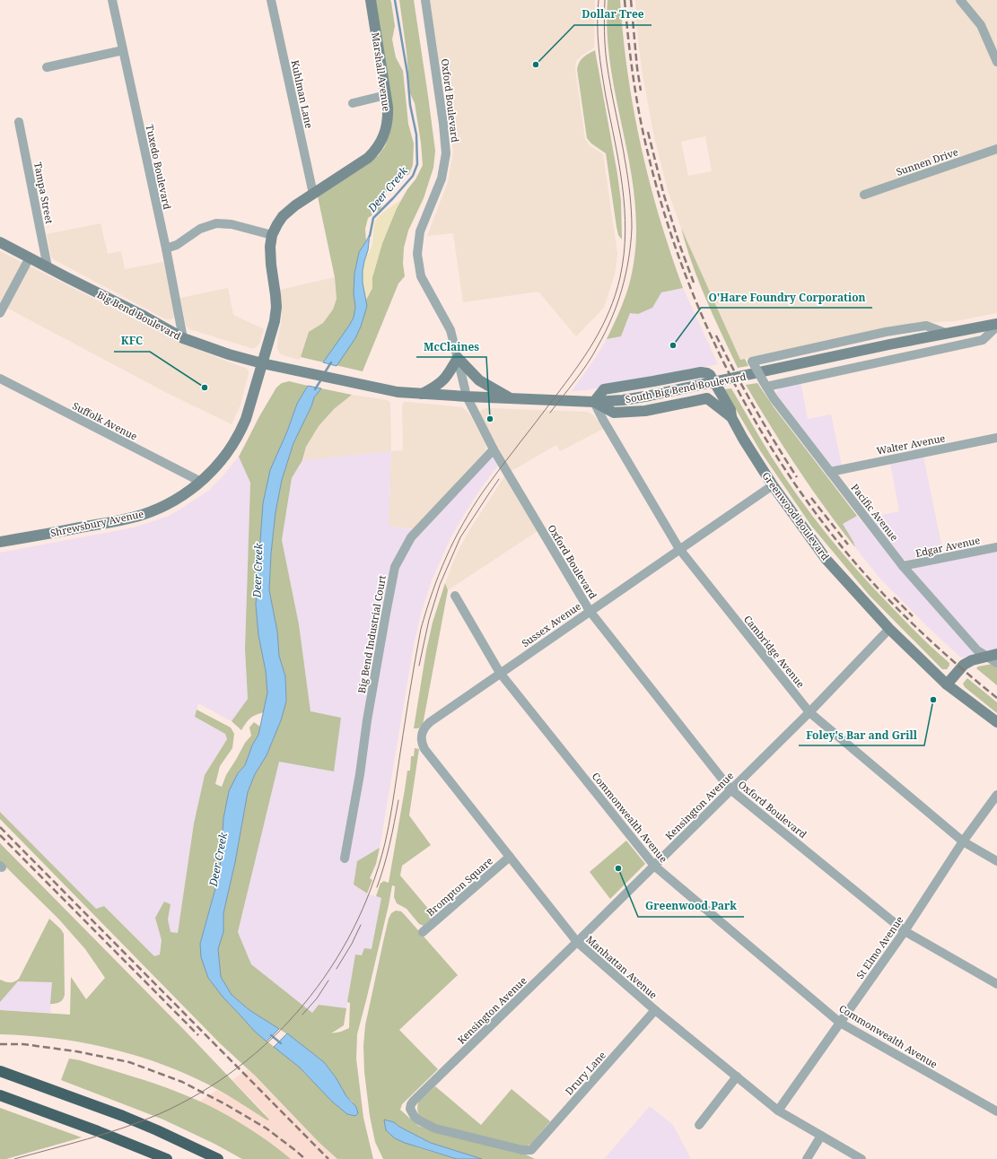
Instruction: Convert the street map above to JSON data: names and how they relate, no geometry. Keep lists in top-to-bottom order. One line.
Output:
{"streets":{"main road":["Marshall Avenue","Big Bend Boulevard","South Big Bend Boulevard","Greenwood Boulevard","Shrewsbury Avenue"],"street":["Kuhlman Lane","Oxford Boulevard","Sunnen Drive","Tuxedo Boulevard","Tampa Street","Suffolk Avenue","Walter Avenue","Pacific Avenue","Edgar Avenue","Sussex Avenue","Big Bend Industrial Court","Cambridge Avenue","Kensington Avenue","Commonwealth Avenue","Brompton Square","St Elmo Avenue","Manhattan Avenue","Drury Lane"]},"crossings":[["Marshall Avenue","Kuhlman Lane"],["Marshall Avenue","Shrewsbury Avenue"],["Oxford Boulevard","South Big Bend Boulevard"],["Oxford Boulevard","Sussex Avenue"],["Oxford Boulevard","Big Bend Industrial Court"],["Oxford Boulevard","Kensington Avenue"],["Oxford Boulevard","St Elmo Avenue"],["Tuxedo Boulevard","Big Bend Boulevard"],["Tampa Street","Big Bend Boulevard"],["Big Bend Boulevard","South Big Bend Boulevard"],["Big Bend Boulevard","Shrewsbury Avenue"],["South Big Bend Boulevard","Pacific Avenue"],["South Big Bend Boulevard","Greenwood Boulevard"],["South Big Bend Boulevard","Cambridge Avenue"],["Suffolk Avenue","Shrewsbury Avenue"],["Walter Avenue","Pacific Avenue"],["Pacific Avenue","Edgar Avenue"],["Greenwood Boulevard","Sussex Avenue"],["Greenwood Boulevard","Cambridge Avenue"],["Greenwood Boulevard","Kensington Avenue"],["Sussex Avenue","Cambridge Avenue"],["Sussex Avenue","Commonwealth Avenue"],["Sussex Avenue","Manhattan Avenue"],["Cambridge Avenue","Kensington Avenue"],["Cambridge Avenue","St Elmo Avenue"],["Kensington Avenue","Commonwealth Avenue"],["Kensington Avenue","Manhattan Avenue"],["Kensington Avenue","Drury Lane"],["Commonwealth Avenue","St Elmo Avenue"],["Brompton Square","Manhattan Avenue"],["St Elmo Avenue","Manhattan Avenue"],["Manhattan Avenue","Drury Lane"]],"water":["Deer Creek"],"places":["Dollar Tree","O'Hare Foundry Corporation","KFC","McClaines","Foley's Bar and Grill","Greenwood Park"]}
